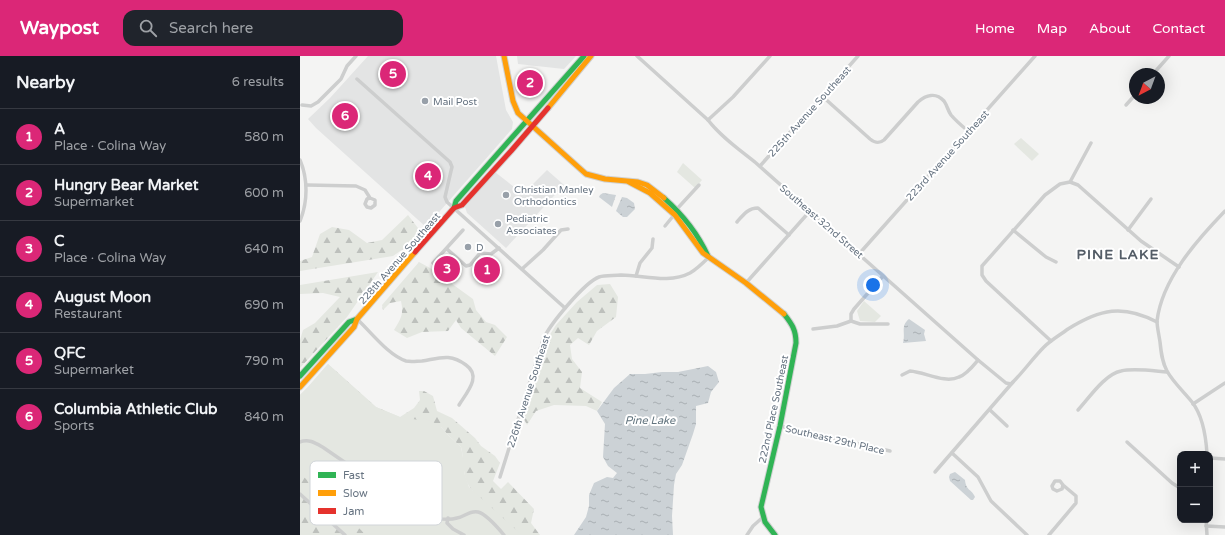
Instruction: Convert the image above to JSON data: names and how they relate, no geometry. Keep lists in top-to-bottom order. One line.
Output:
{"streets":{"main road":["228th Avenue Southeast","222nd Place Southeast"],"street":["225th Avenue Southeast","223rd Avenue Southeast","Southeast 32nd Street","226th Avenue Southeast","Southeast 29th Place"]},"crossings":[["225th Avenue Southeast","Southeast 32nd Street"],["223rd Avenue Southeast","Southeast 32nd Street"],["222nd Place Southeast","Southeast 29th Place"]],"districts":["PINE LAKE"],"water":["Pine Lake"],"places":["Mail Post","Christian Manley Orthodontics","Pediatric Associates","D"],"legend":["Fast","Slow","Jam"],"north":"bottom left","page":{"header":"Waypost","search":"Search here","nav":["Home","Map","About","Contact"],"heading":["Nearby","6 results"],"pins":["5","2","6","4","3","1"],"list":[{"mark":"1","name":"A","note":"Place · Colina Way","value":"580 m"},{"mark":"2","name":"Hungry Bear Market","note":"Supermarket","value":"600 m"},{"mark":"3","name":"C","note":"Place · Colina Way","value":"640 m"},{"mark":"4","name":"August Moon","note":"Restaurant","value":"690 m"},{"mark":"5","name":"QFC","note":"Supermarket","value":"790 m"},{"mark":"6","name":"Columbia Athletic Club","note":"Sports","value":"840 m"}],"map_buttons":["+","−"]}}
